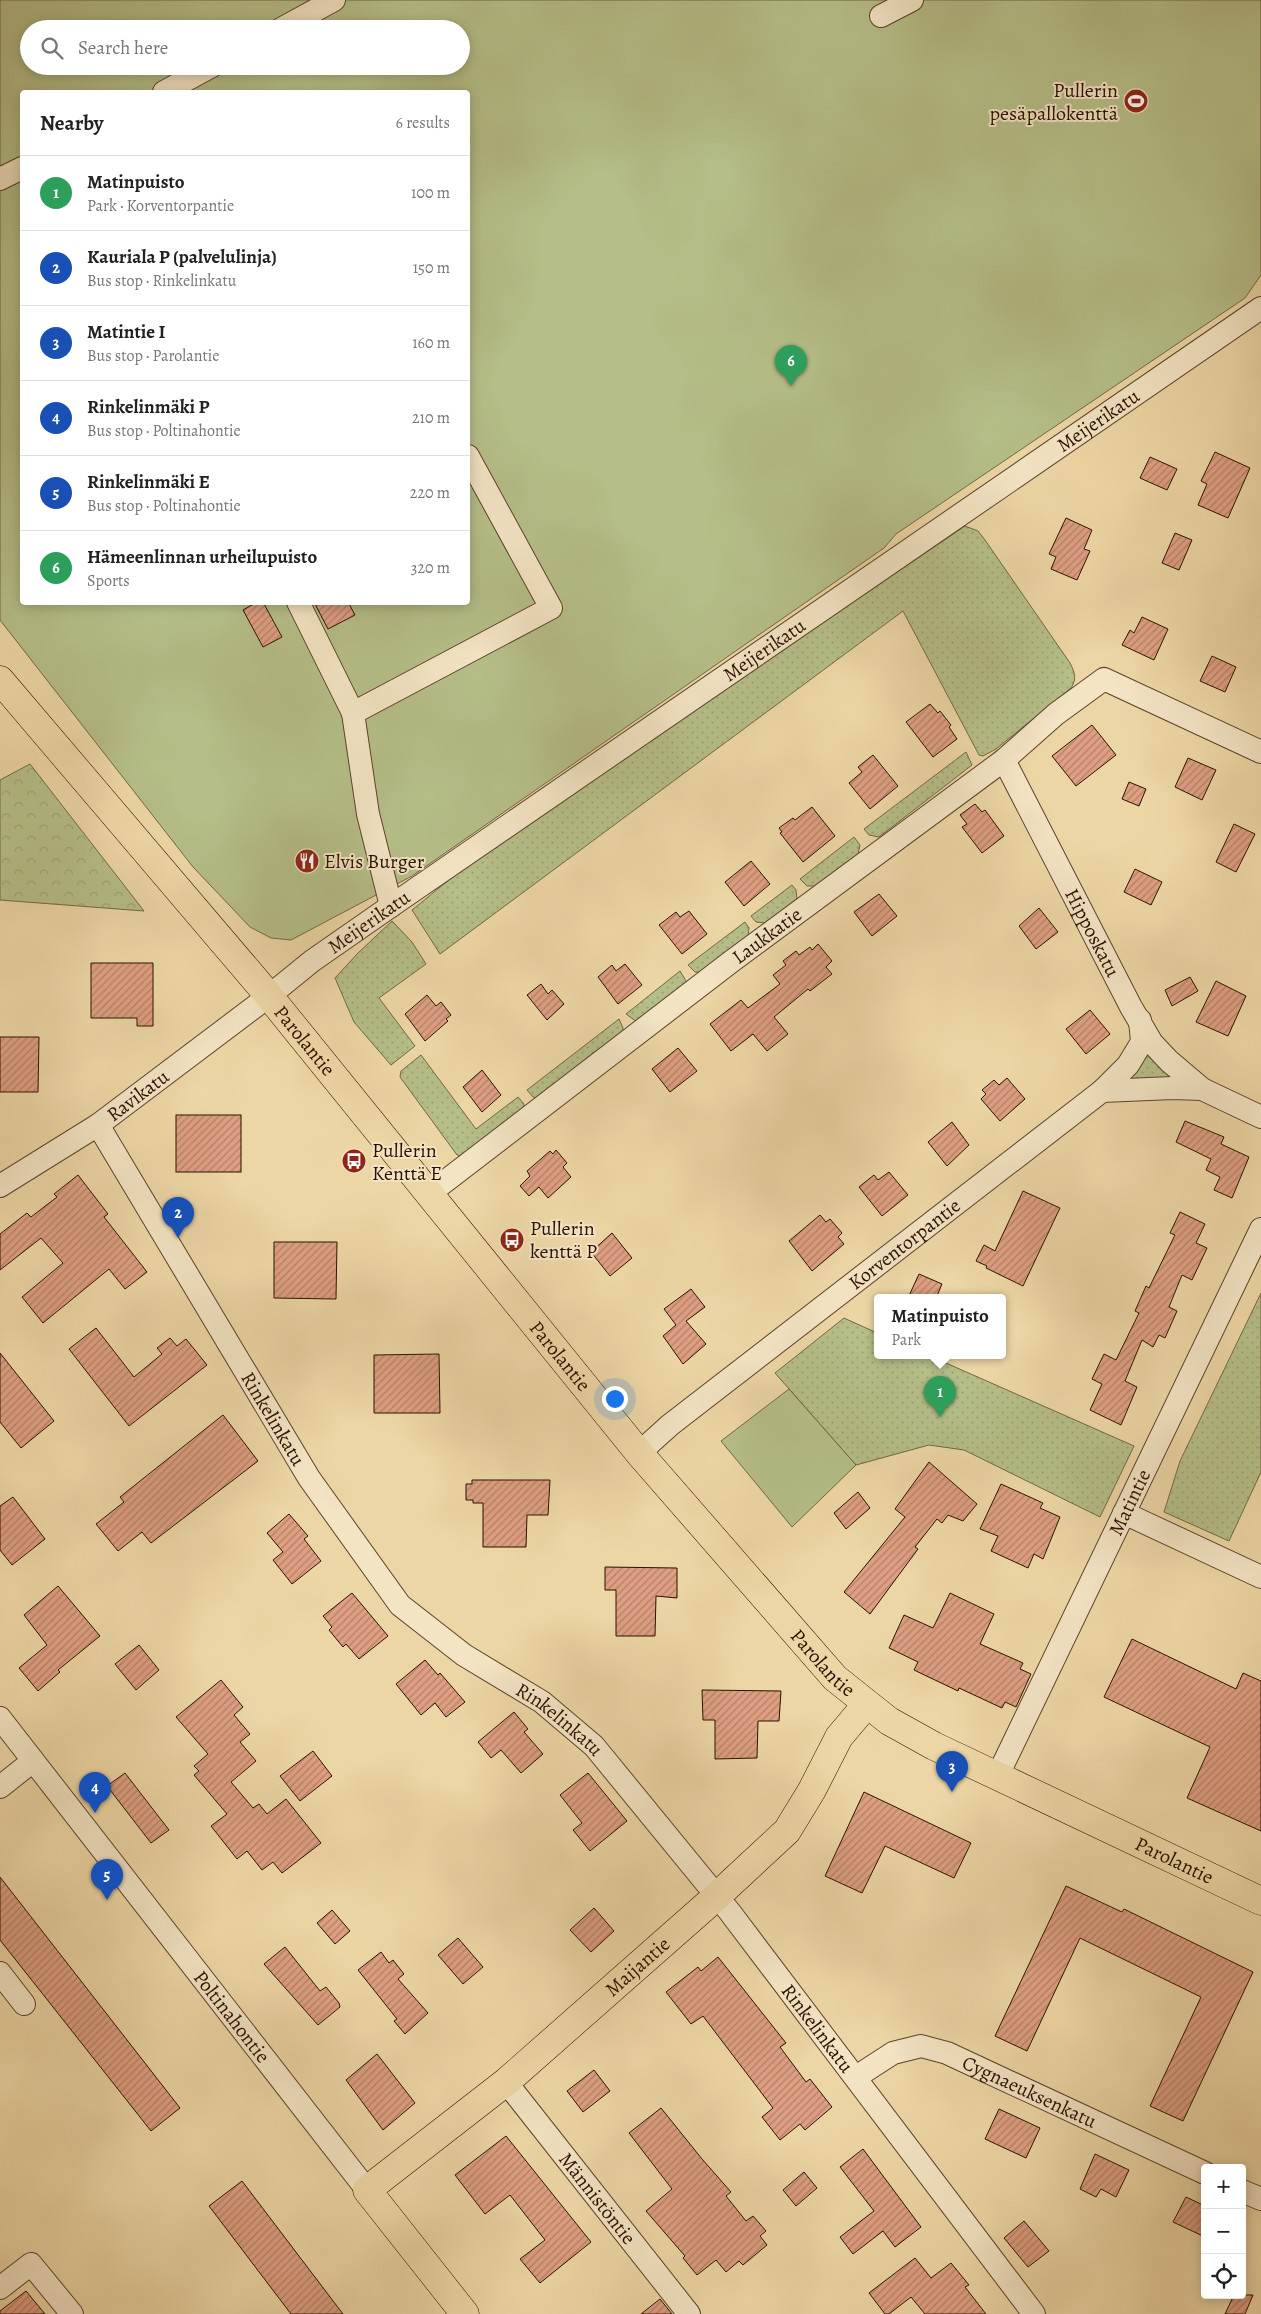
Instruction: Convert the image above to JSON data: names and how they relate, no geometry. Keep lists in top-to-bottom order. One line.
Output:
{"streets":{"main road":["Parolantie","Maijantie","Poltinahontie"],"street":["Meijerikatu","Hipposkatu","Laukkatie","Ravikatu","Korventorpantie","Rinkelinkatu","Matintie","Cygnaeuksenkatu","Männistöntie"]},"crossings":[["Meijerikatu","Parolantie"],["Meijerikatu","Ravikatu"],["Hipposkatu","Laukkatie"],["Hipposkatu","Korventorpantie"],["Laukkatie","Parolantie"],["Parolantie","Ravikatu"],["Parolantie","Korventorpantie"],["Parolantie","Matintie"],["Parolantie","Maijantie"],["Ravikatu","Rinkelinkatu"],["Rinkelinkatu","Maijantie"],["Rinkelinkatu","Cygnaeuksenkatu"],["Maijantie","Poltinahontie"],["Maijantie","Männistöntie"]],"places":{"sports":["Pullerin pesäpallokenttä"],"restaurant":["Elvis Burger"],"bus stop":["Pullerin Kenttä E","Pullerin kenttä P"]},"page":{"search":"Search here","heading":["Nearby","6 results"],"list":[{"mark":"1","name":"Matinpuisto","note":"Park · Korventorpantie","value":"100 m"},{"mark":"2","name":"Kauriala P (palvelulinja)","note":"Bus stop · Rinkelinkatu","value":"150 m"},{"mark":"3","name":"Matintie I","note":"Bus stop · Parolantie","value":"160 m"},{"mark":"4","name":"Rinkelinmäki P","note":"Bus stop · Poltinahontie","value":"210 m"},{"mark":"5","name":"Rinkelinmäki E","note":"Bus stop · Poltinahontie","value":"220 m"},{"mark":"6","name":"Hämeenlinnan urheilupuisto","note":"Sports","value":"320 m"}],"pins":["6","2","1","3","4","5"],"popup":["Matinpuisto","Park"],"map_buttons":["+","−"]}}
